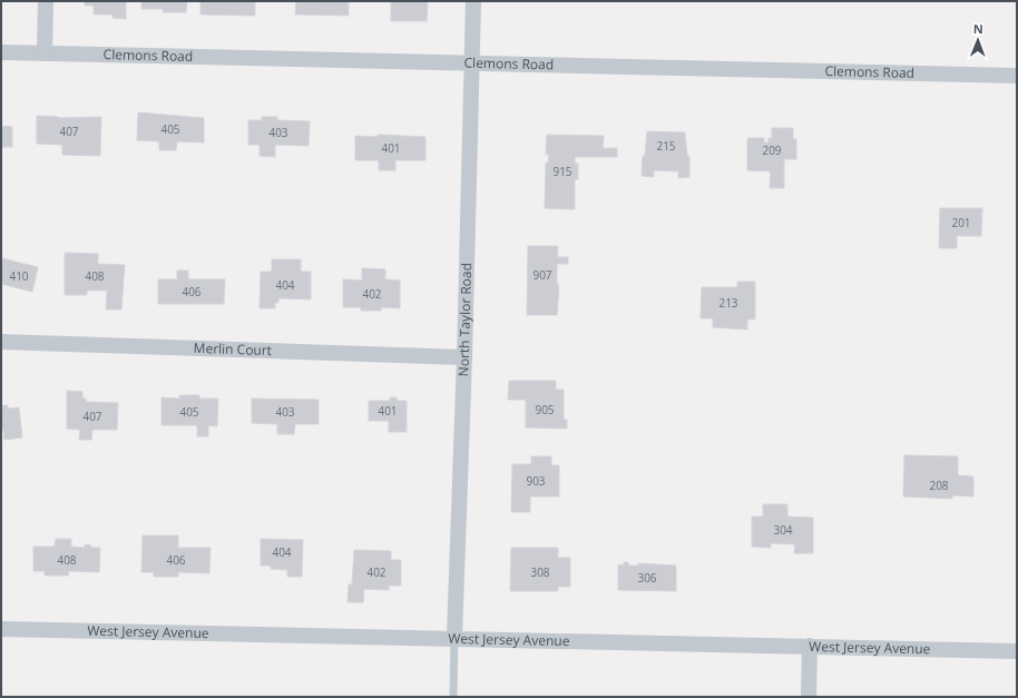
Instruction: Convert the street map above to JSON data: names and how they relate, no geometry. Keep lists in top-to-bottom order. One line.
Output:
{"streets":{"street":["Clemons Road","North Taylor Road","Merlin Court","West Jersey Avenue"]},"crossings":[["Clemons Road","North Taylor Road"],["North Taylor Road","Merlin Court"],["North Taylor Road","West Jersey Avenue"]],"house_numbers":["405","407","403","215","401","209","915","201","907","410","408","404","406","402","213","905","401","405","403","407","903","208","304","404","408","406","402","308","306"],"north":"top"}
